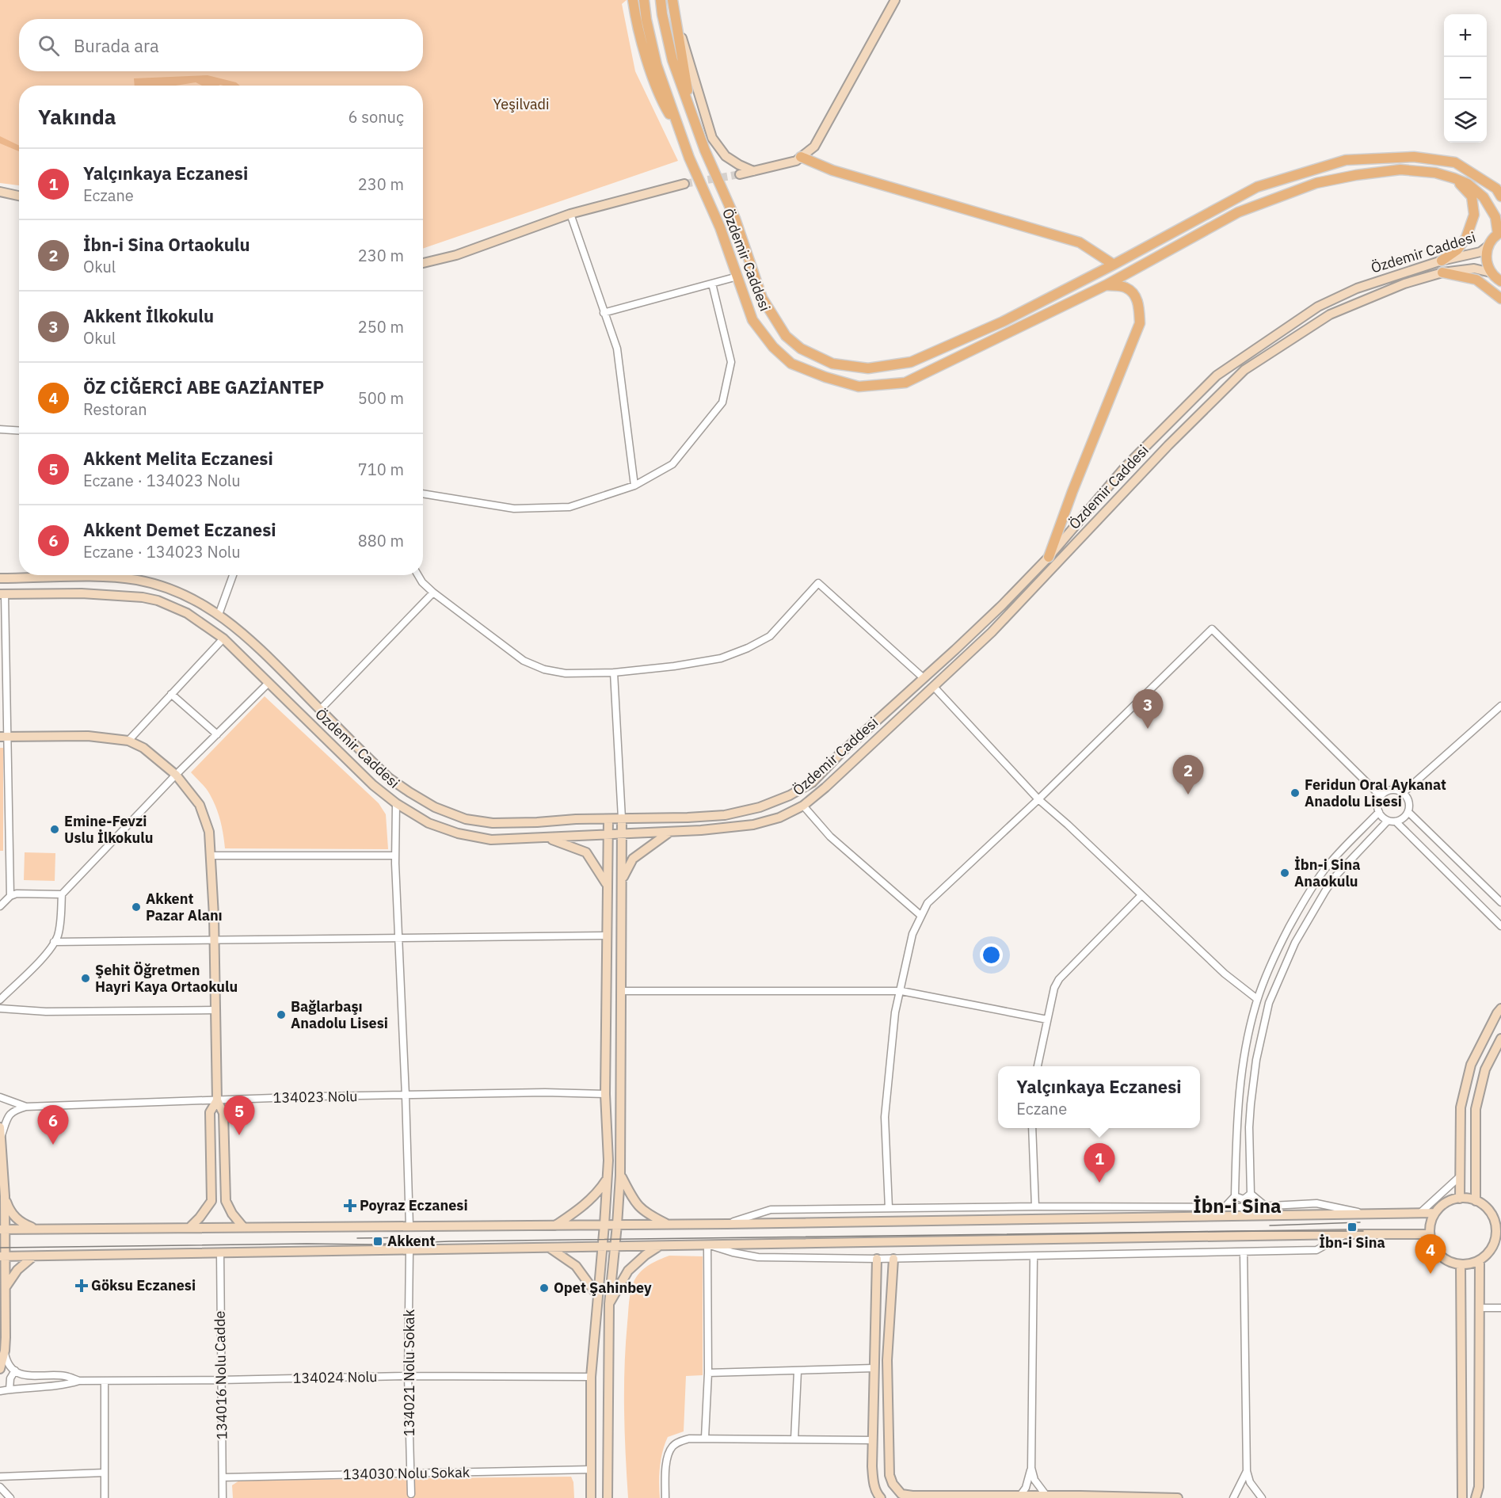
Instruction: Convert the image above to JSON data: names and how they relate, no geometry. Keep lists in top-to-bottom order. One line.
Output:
{"streets":{"main road":["Özdemir Caddesi"],"street":["134023 Nolu","134021 Nolu Sokak","134016 Nolu Cadde","134024 Nolu","134030 Nolu Sokak"]},"crossings":[["134021 Nolu Sokak","134024 Nolu"],["134021 Nolu Sokak","134030 Nolu Sokak"],["134016 Nolu Cadde","134024 Nolu"],["134016 Nolu Cadde","134030 Nolu Sokak"]],"districts":["İbn-i Sina"],"parks":["Yeşilvadi"],"places":{"other":["Feridun Oral Aykanat Anadolu Lisesi","Emine-Fevzi Uslu İlkokulu","İbn-i Sina Anaokulu","Akkent Pazar Alanı","Şehit Öğretmen Hayri Kaya Ortaokulu","Bağlarbaşı Anadolu Lisesi","Opet Şahinbey"],"health":["Poyraz Eczanesi","Göksu Eczanesi"],"transit":["İbn-i Sina","Akkent"]},"page":{"map_buttons":["+","−"],"search":"Burada ara","heading":["Yakında","6 sonuç"],"list":[{"mark":"1","name":"Yalçınkaya Eczanesi","note":"Eczane","value":"230 m"},{"mark":"2","name":"İbn-i Sina Ortaokulu","note":"Okul","value":"230 m"},{"mark":"3","name":"Akkent İlkokulu","note":"Okul","value":"250 m"},{"mark":"4","name":"ÖZ CİĞERCİ ABE GAZİANTEP","note":"Restoran","value":"500 m"},{"mark":"5","name":"Akkent Melita Eczanesi","note":"Eczane · 134023 Nolu","value":"710 m"},{"mark":"6","name":"Akkent Demet Eczanesi","note":"Eczane · 134023 Nolu","value":"880 m"}],"pins":["3","2","5","6","1","4"],"popup":["Yalçınkaya Eczanesi","Eczane"]}}
